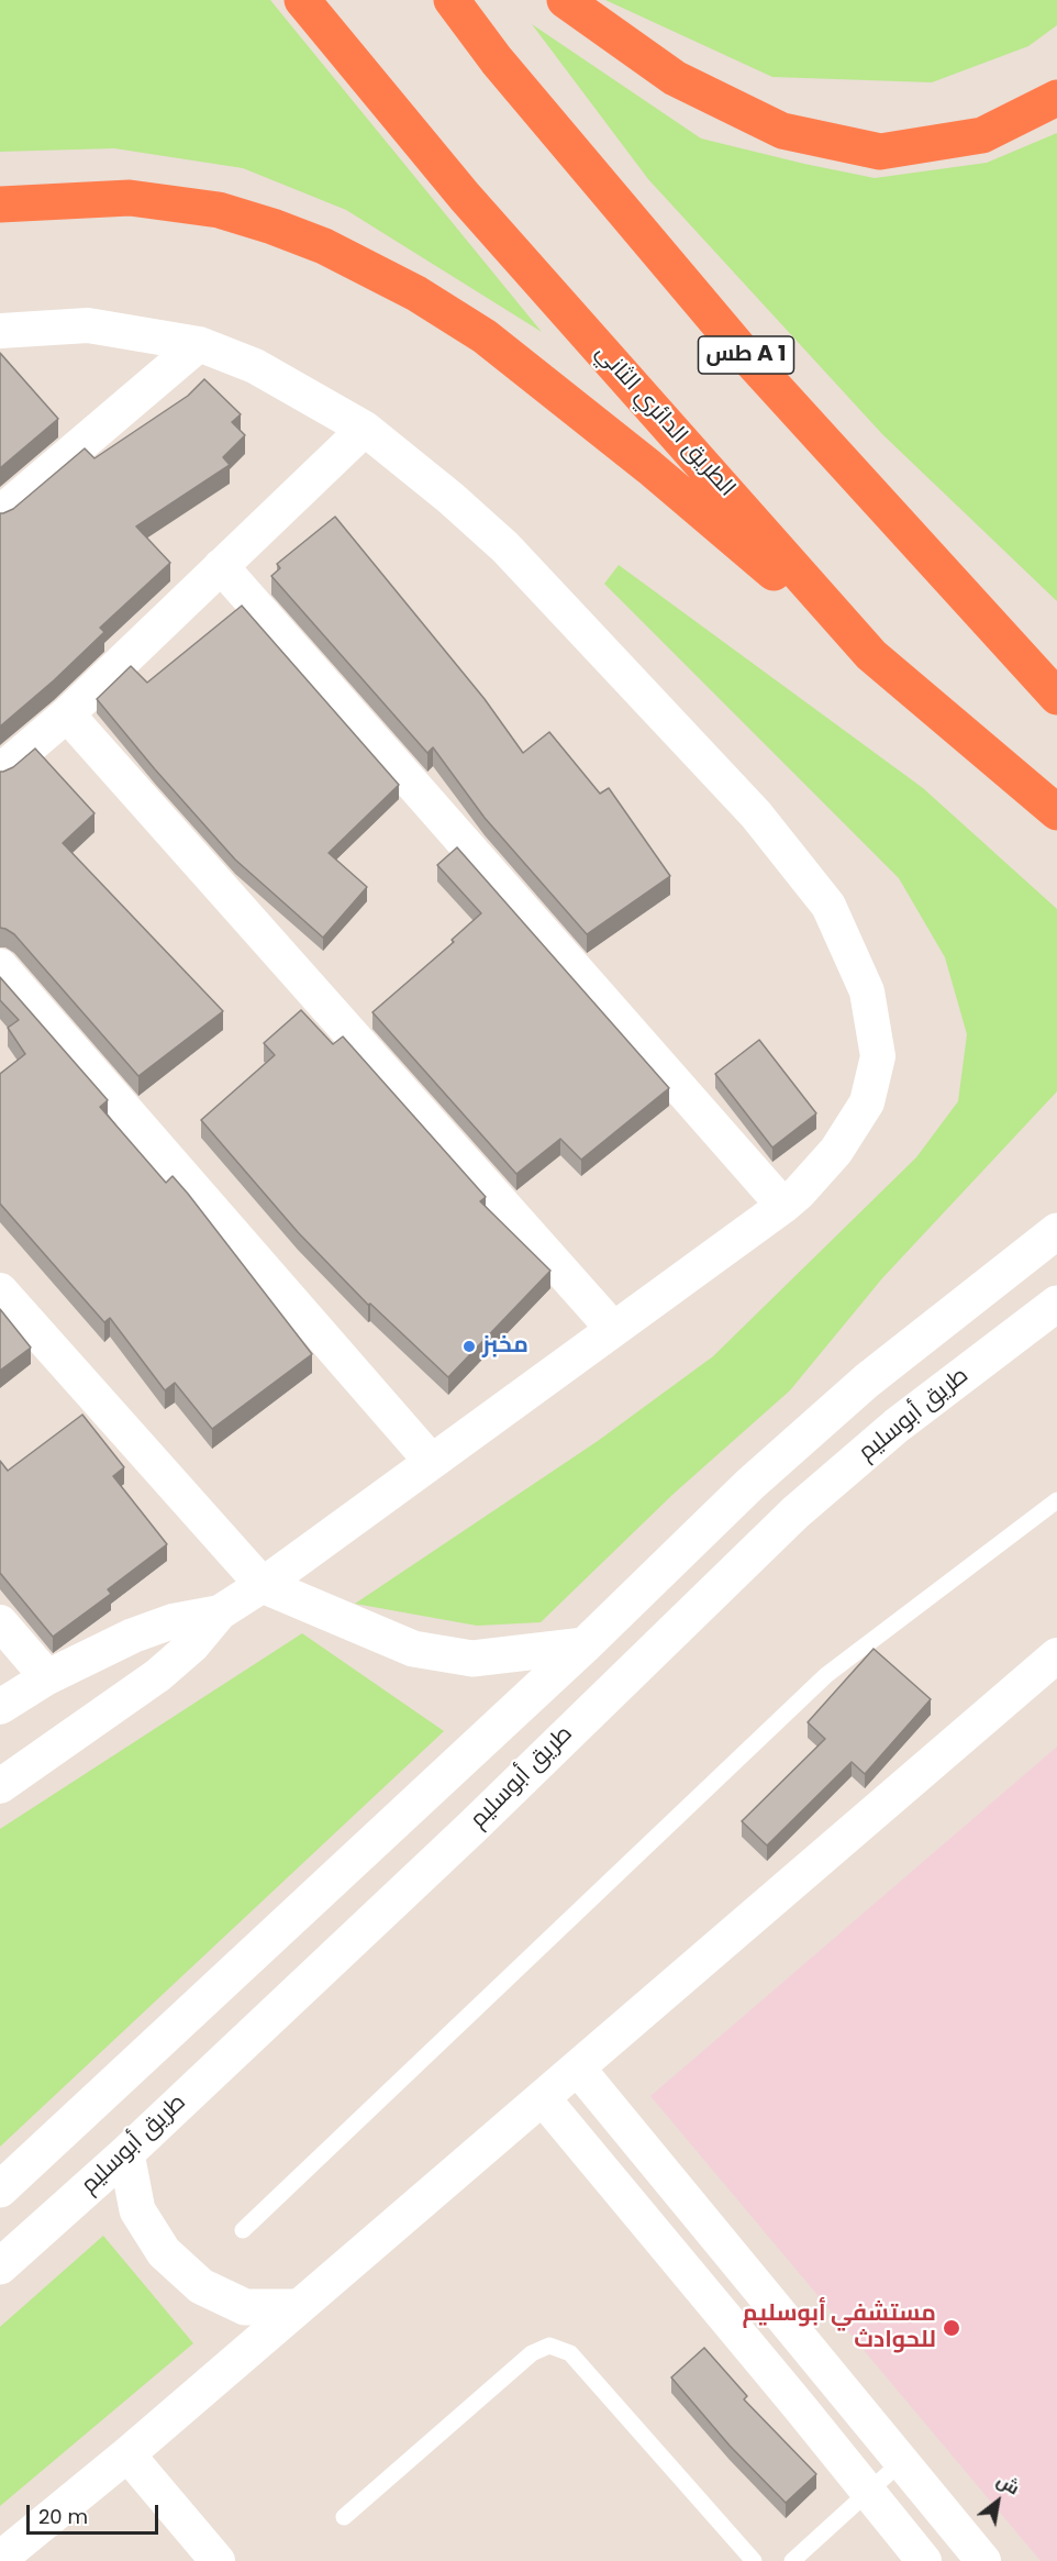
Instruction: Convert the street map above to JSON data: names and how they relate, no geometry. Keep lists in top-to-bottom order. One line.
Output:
{"streets":{"highway":["طس A 1","الطريق الدائري الثاني"],"main road":["طريق أبوسليم"]},"places":["مخبز","مستشفي أبوسليم للحوادث"],"scale_bar":"20 m","north":"top right"}
